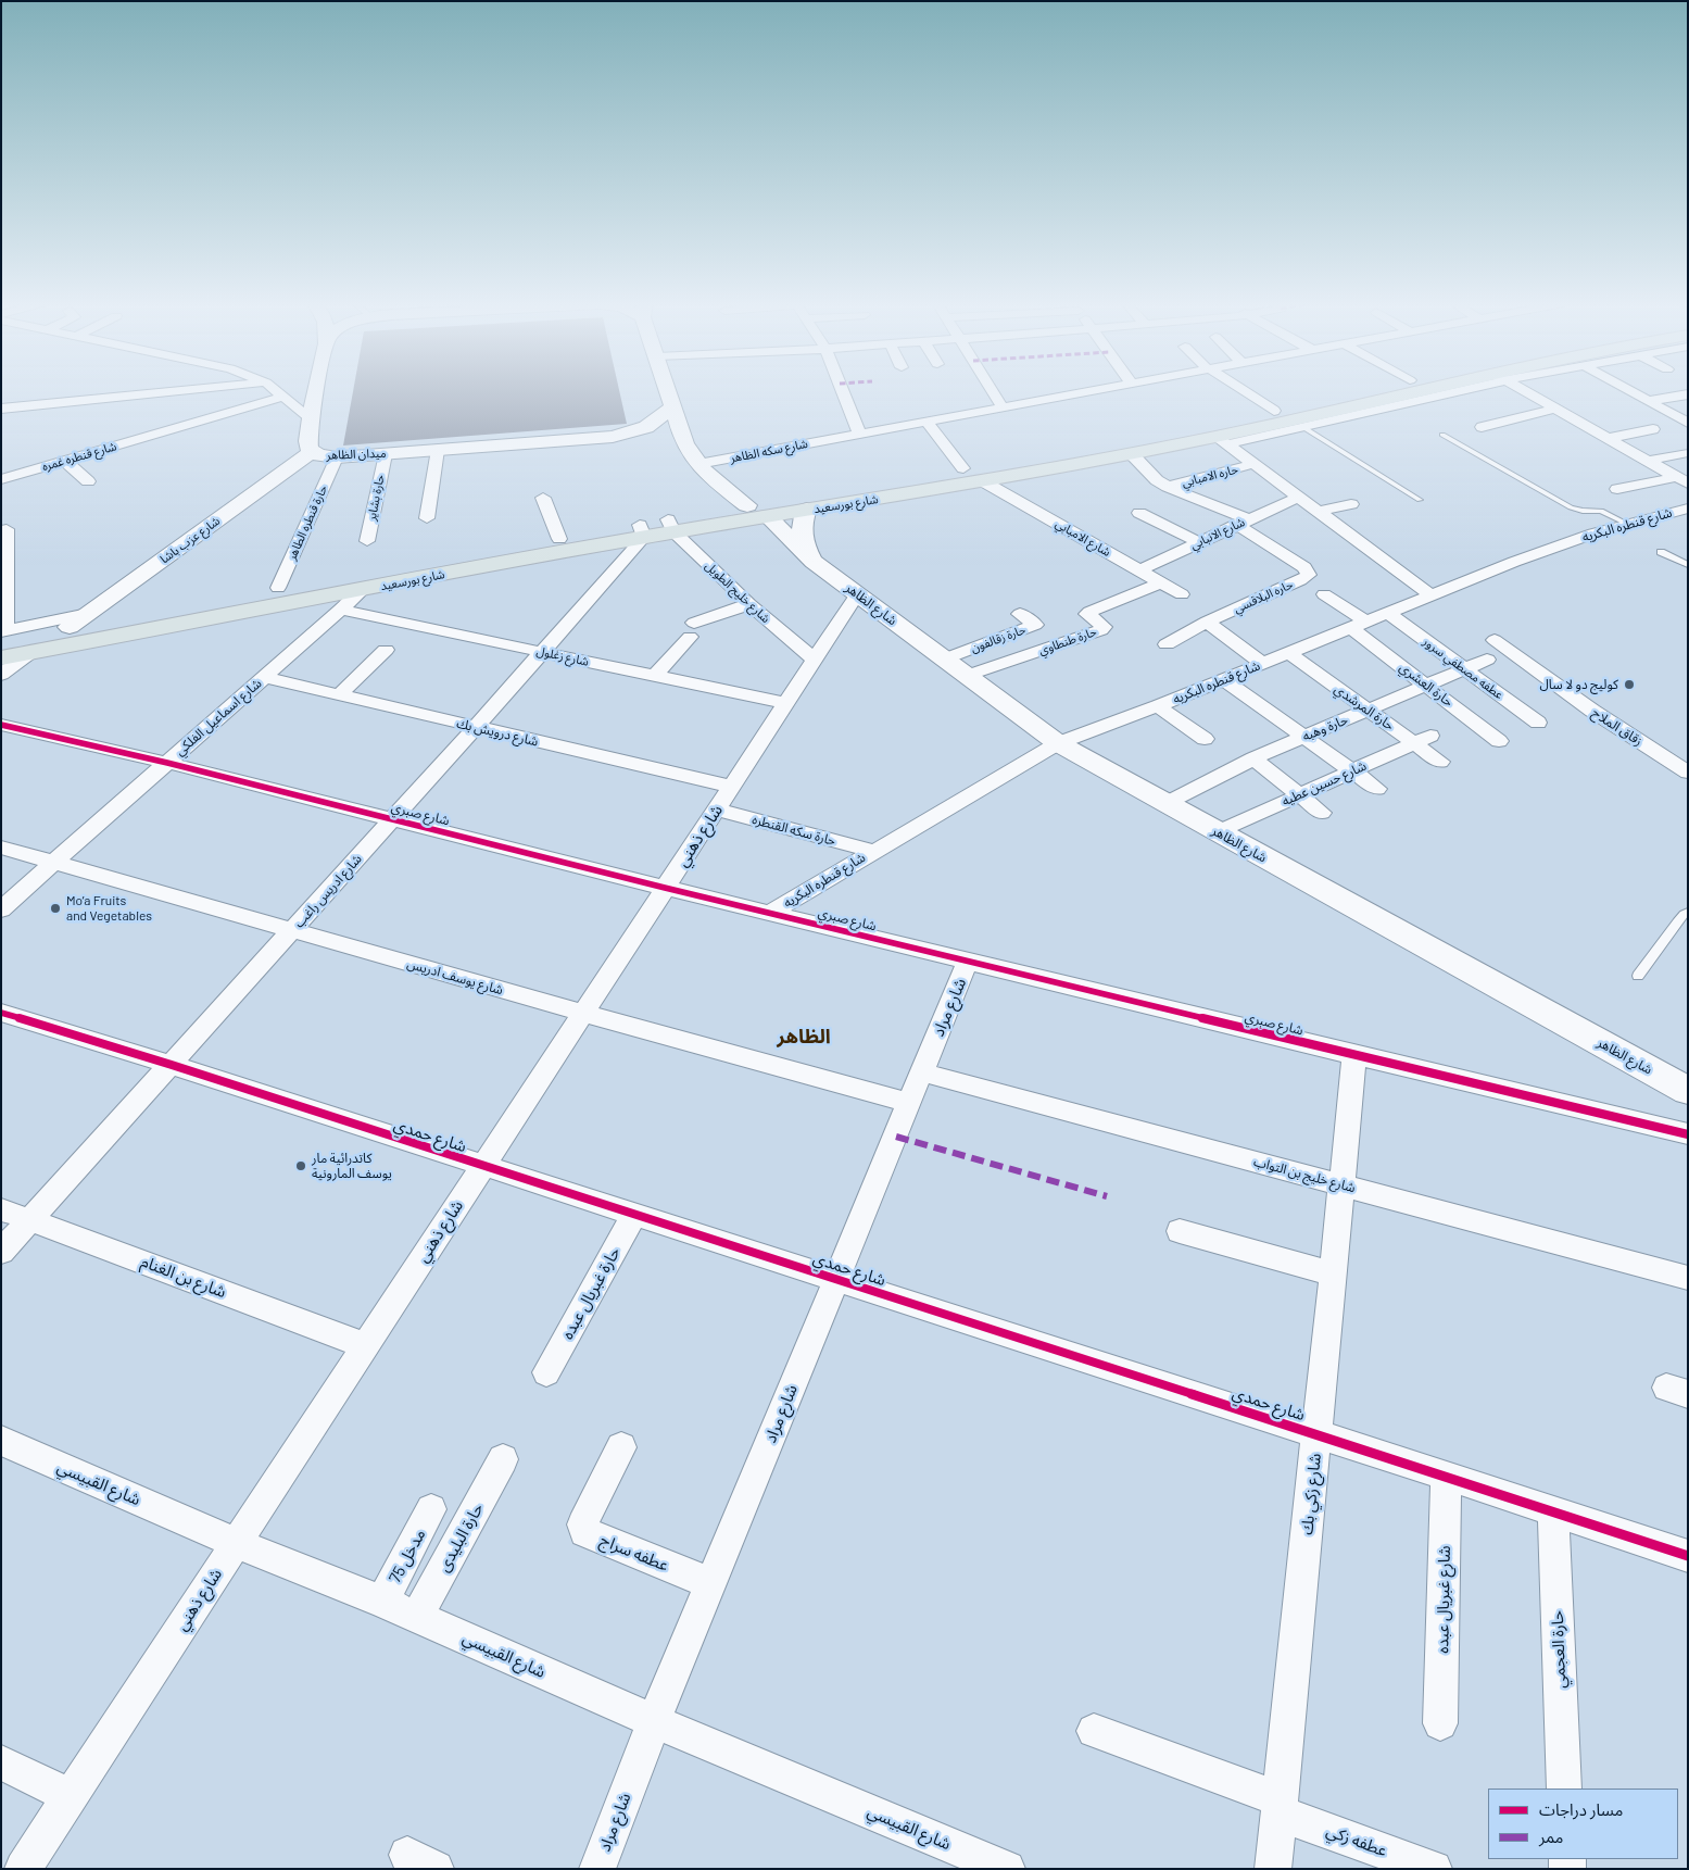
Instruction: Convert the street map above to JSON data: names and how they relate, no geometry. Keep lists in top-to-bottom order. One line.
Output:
{"streets":{"main road":["ميدان الظاهر","شارع بورسعيد","شارع عزب باشا","شارع الظاهر"],"street":["شارع سكه الظاهر","شارع قنطره غمره","حاره الامبابي","حارة بشاير","حارة قنطره الطاهر","شارع قنطره البكريه","شارع الانبابي","شارع الامبابي","شارع خليج الطويل","حاره البلاقسي","حارة زقالفون","حارة طنطاوي","شارع زغلول","عطفه مصطفي سرور","حارة العشري","حارة المرشدي","شارع اسماعيل الفلكي","زقاق الملاح","حارة وهبه","شارع درويش بك","شارع حسين عطيه","شارع صبري","حارة سكه القنطره","شارع ذهني","شارع ادريس راغب","شارع يوسف ادريس","شارع مراد","شارع حمدي","شارع خليج بن التواب","شارع بن الغنام","حارة غبريال عبده","شارع القبيسي","شارع زكي بك","حارة البليدى","عطفه سراج","مدخل 75","شارع غبريال عبده","حارة العجمي","عطفه زكي"]},"crossings":[["ميدان الظاهر","حارة بشاير"],["ميدان الظاهر","حارة قنطره الطاهر"],["ميدان الظاهر","شارع عزب باشا"],["شارع بورسعيد","حارة قنطره الطاهر"],["شارع بورسعيد","شارع الامبابي"],["شارع بورسعيد","شارع عزب باشا"],["شارع بورسعيد","شارع خليج الطويل"],["شارع بورسعيد","شارع الظاهر"],["شارع بورسعيد","شارع اسماعيل الفلكي"],["شارع بورسعيد","شارع ادريس راغب"],["شارع قنطره البكريه","شارع الظاهر"],["شارع قنطره البكريه","عطفه مصطفي سرور"],["شارع قنطره البكريه","حارة العشري"],["شارع قنطره البكريه","حارة المرشدي"],["شارع قنطره البكريه","شارع صبري"],["شارع قنطره البكريه","حارة سكه القنطره"],["شارع الانبابي","شارع الامبابي"],["شارع الانبابي","حاره البلاقسي"],["شارع الامبابي","حارة طنطاوي"],["شارع خليج الطويل","شارع ذهني"],["شارع الظاهر","حارة زقالفون"],["شارع الظاهر","حارة طنطاوي"],["شارع الظاهر","حارة وهبه"],["شارع الظاهر","شارع حسين عطيه"],["شارع الظاهر","شارع ذهني"],["شارع زغلول","شارع اسماعيل الفلكي"],["شارع زغلول","شارع ذهني"],["شارع زغلول","شارع ادريس راغب"],["عطفه مصطفي سرور","حارة وهبه"],["حارة العشري","حارة وهبه"],["حارة المرشدي","حارة وهبه"],["حارة المرشدي","شارع حسين عطيه"],["شارع اسماعيل الفلكي","شارع درويش بك"],["شارع اسماعيل الفلكي","شارع صبري"],["شارع اسماعيل الفلكي","شارع يوسف ادريس"],["شارع درويش بك","شارع ذهني"],["شارع درويش بك","شارع ادريس راغب"],["شارع صبري","شارع ذهني"],["شارع صبري","شارع ادريس راغب"],["شارع صبري","شارع مراد"],["شارع صبري","شارع زكي بك"],["حارة سكه القنطره","شارع ذهني"],["شارع ذهني","شارع يوسف ادريس"],["شارع ذهني","شارع حمدي"],["شارع ذهني","شارع بن الغنام"],["شارع ذهني","شارع القبيسي"],["شارع ادريس راغب","شارع يوسف ادريس"],["شارع ادريس راغب","شارع حمدي"],["شارع ادريس راغب","شارع بن الغنام"],["شارع يوسف ادريس","شارع مراد"],["شارع مراد","شارع حمدي"],["شارع مراد","شارع خليج بن التواب"],["شارع مراد","شارع القبيسي"],["شارع مراد","عطفه سراج"],["شارع حمدي","حارة غبريال عبده"],["شارع حمدي","شارع زكي بك"],["شارع حمدي","شارع غبريال عبده"],["شارع حمدي","حارة العجمي"],["شارع خليج بن التواب","شارع زكي بك"],["شارع القبيسي","حارة البليدى"],["شارع القبيسي","مدخل 75"],["شارع زكي بك","عطفه زكي"]],"districts":["الظاهر"],"places":["كوليج دو لا سال","Mo’a Fruits and Vegetables","كاتدرائية مار يوسف المارونية"],"legend":["مسار دراجات","ممر"]}
